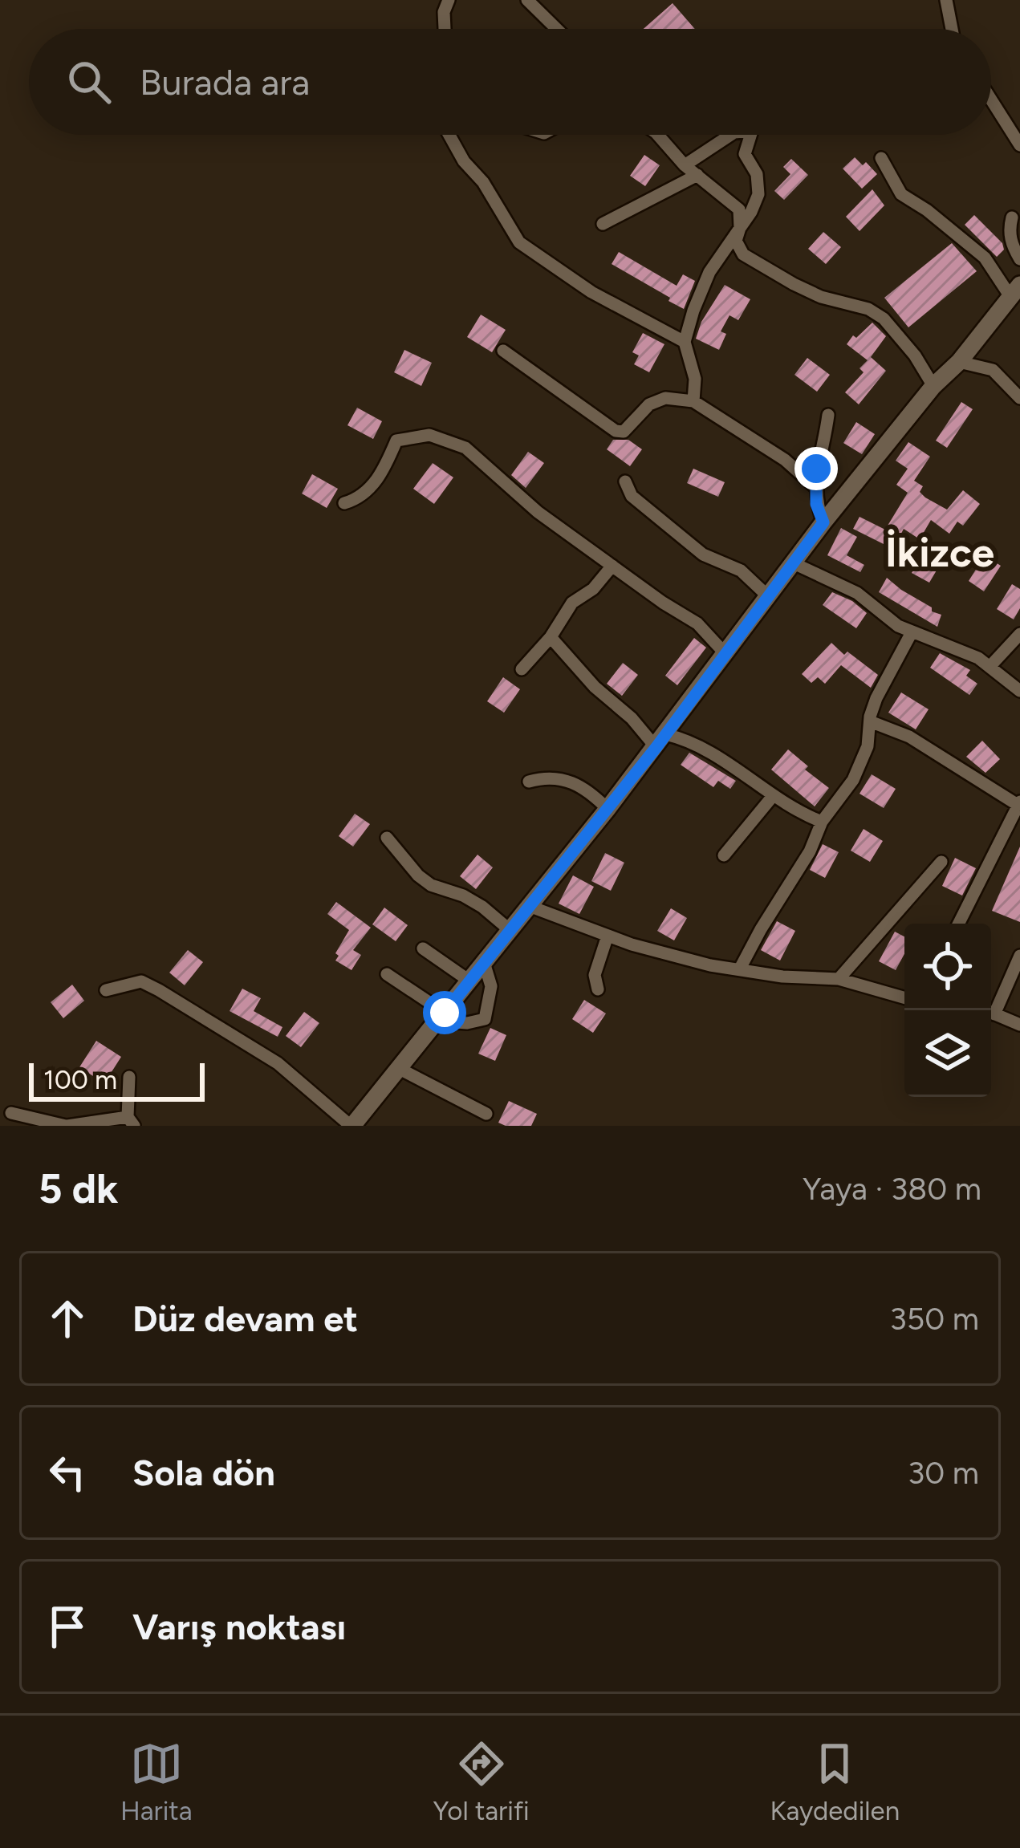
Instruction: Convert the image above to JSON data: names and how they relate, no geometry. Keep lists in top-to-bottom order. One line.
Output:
{"districts":["İkizce"],"scale_bar":"100 m","page":{"search":"Burada ara","scale":"100 m","heading":["5 dk","Yaya · 380 m"],"list":[["Düz devam et","350 m"],["Sola dön","30 m"],"Varış noktası"],"nav":["Harita","Yol tarifi","Kaydedilen"]}}
